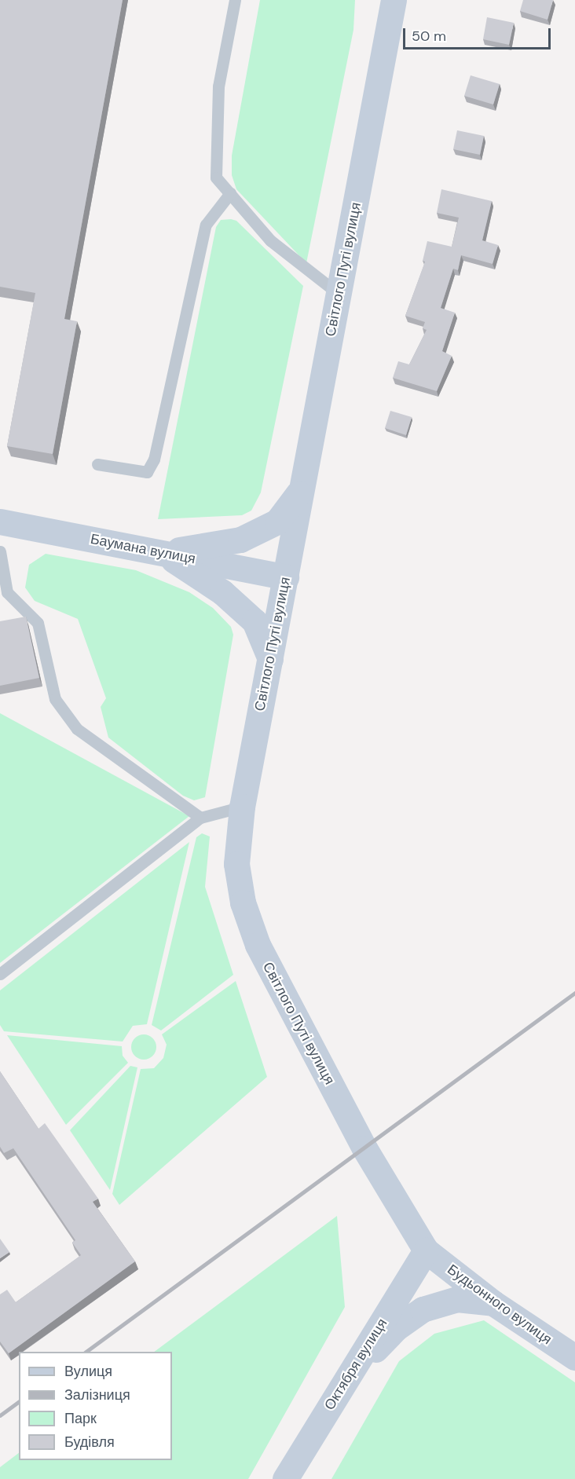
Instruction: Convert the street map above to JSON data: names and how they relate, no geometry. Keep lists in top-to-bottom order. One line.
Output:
{"streets":{"main road":["Світлого Путі вулиця","Баумана вулиця","Будьонного вулиця","Октября вулиця"]},"crossings":[["Світлого Путі вулиця","Баумана вулиця"],["Світлого Путі вулиця","Будьонного вулиця"],["Світлого Путі вулиця","Октября вулиця"],["Будьонного вулиця","Октября вулиця"]],"legend":["Вулиця","Залізниця","Парк","Будівля"],"scale_bar":"50 m"}
